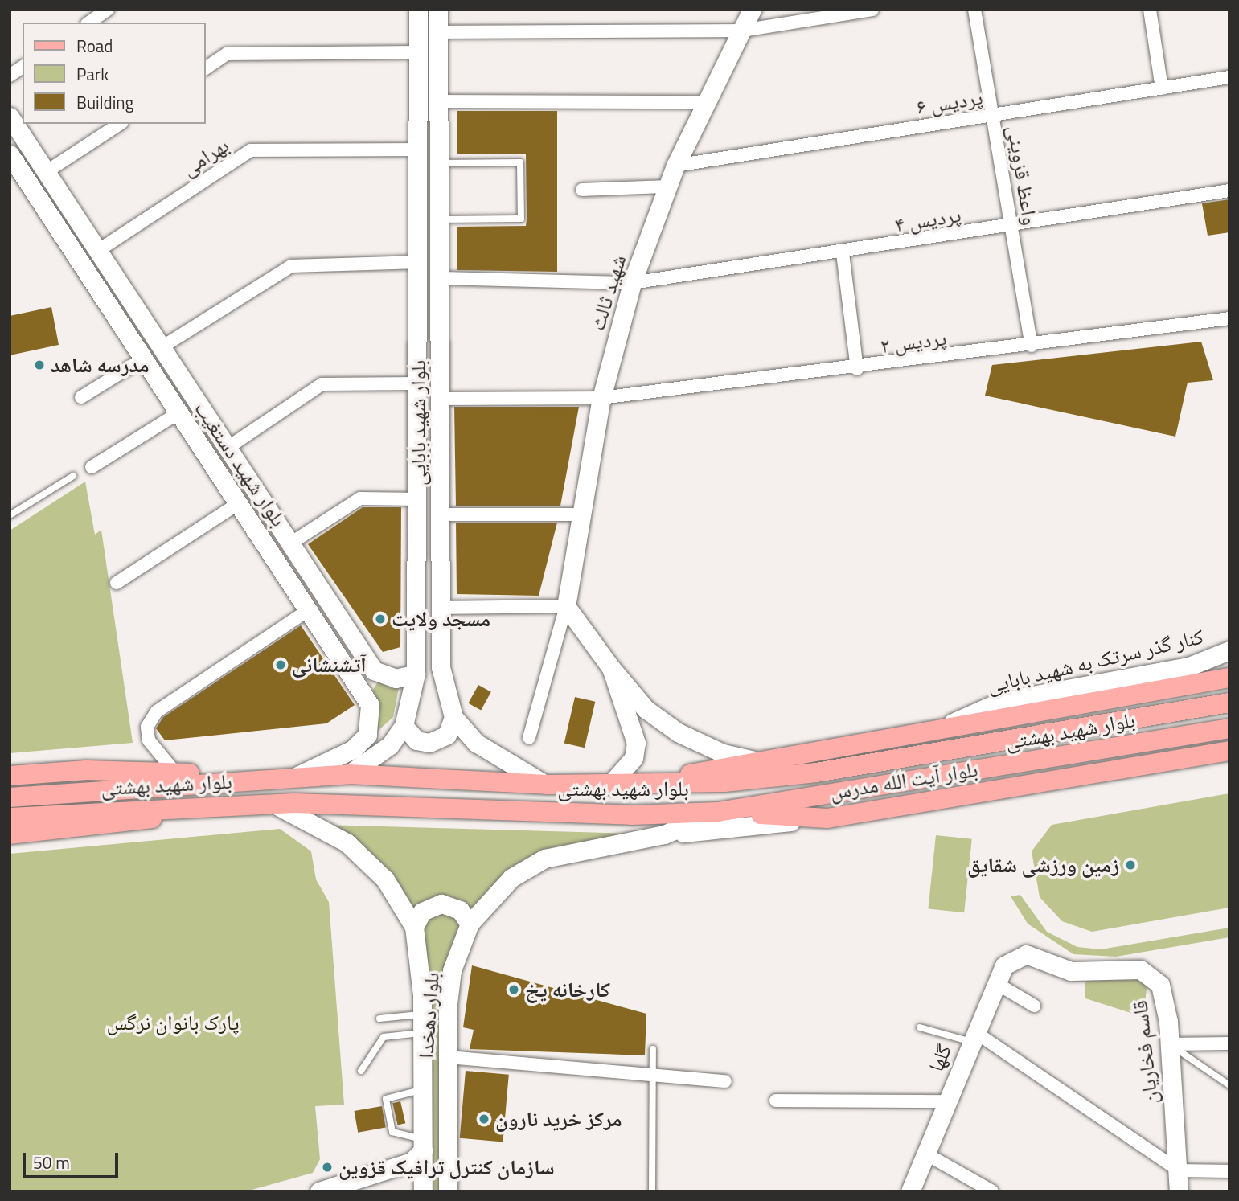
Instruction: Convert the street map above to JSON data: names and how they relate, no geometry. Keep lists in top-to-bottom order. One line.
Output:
{"streets":{"main road":["بلوار شهید بهشتی","بلوار آیت الله مدرس"],"street":["پردیس ۶","بهرامی","واعظ قزوینی","پردیس ۴","شهید ثالث","پردیس ۲","بلوار شهید بابایی","بلوار شهید دستغیب","کنار گذر سرتک به شهید بابایی","بلوار دهخدا","قاسم فخاریان","گلها"]},"crossings":[["پردیس ۶","واعظ قزوینی"],["پردیس ۶","شهید ثالث"],["بهرامی","بلوار شهید بابایی"],["بهرامی","بلوار شهید دستغیب"],["واعظ قزوینی","پردیس ۴"],["واعظ قزوینی","پردیس ۲"],["پردیس ۴","شهید ثالث"],["پردیس ۴","بلوار شهید بابایی"],["شهید ثالث","پردیس ۲"],["شهید ثالث","بلوار شهید بابایی"],["شهید ثالث","بلوار شهید بهشتی"],["پردیس ۲","بلوار شهید بابایی"],["بلوار شهید بابایی","بلوار شهید بهشتی"],["بلوار شهید دستغیب","بلوار شهید بهشتی"],["بلوار شهید بهشتی","بلوار آیت الله مدرس"],["بلوار شهید بهشتی","بلوار دهخدا"],["بلوار آیت الله مدرس","بلوار دهخدا"],["قاسم فخاریان","گلها"]],"parks":["پارک بانوان نرگس"],"places":["مدرسه شاهد","مسجد ولایت","آتشنشانی","زمین ورزشی شقایق","کارخانه یخ","مرکز خرید نارون","سازمان کنترل ترافیک قزوین"],"legend":["Road","Park","Building"],"scale_bar":"50 m"}
